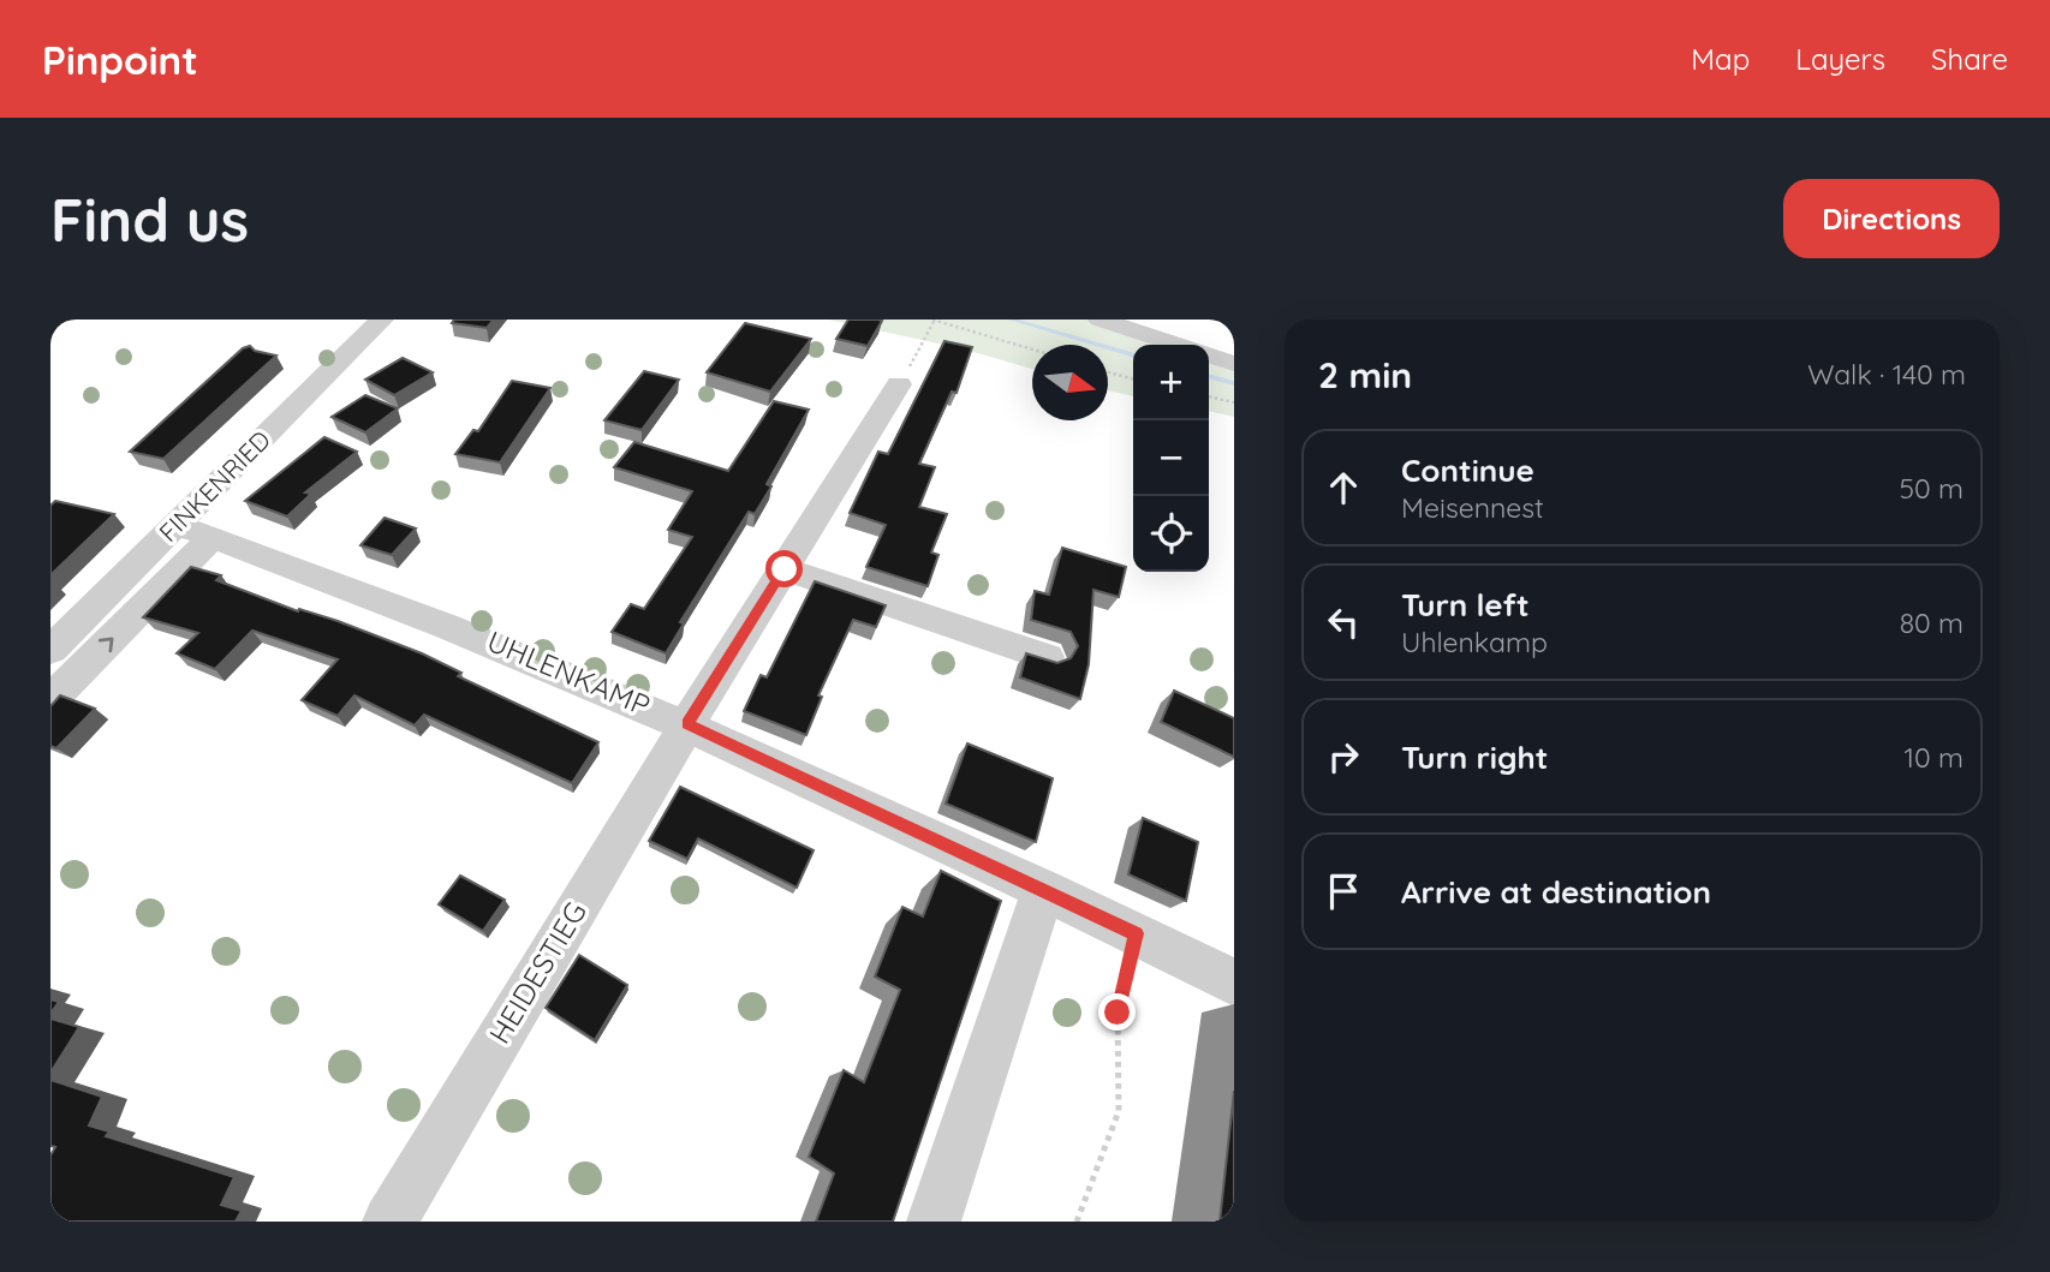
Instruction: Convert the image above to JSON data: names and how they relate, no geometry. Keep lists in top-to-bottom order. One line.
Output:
{"streets":{"street":["FINKENRIED","UHLENKAMP","HEIDESTIEG"]},"crossings":[["FINKENRIED","UHLENKAMP"],["UHLENKAMP","HEIDESTIEG"]],"north":"right","page":{"header":"Pinpoint","nav":["Map","Layers","Share"],"buttons":"Directions","title":"Find us","heading":["2 min","Walk · 140 m"],"map_buttons":["+","−"],"list":[["Continue","Meisennest","50 m"],["Turn left","Uhlenkamp","80 m"],["Turn right","10 m"],"Arrive at destination"]}}
